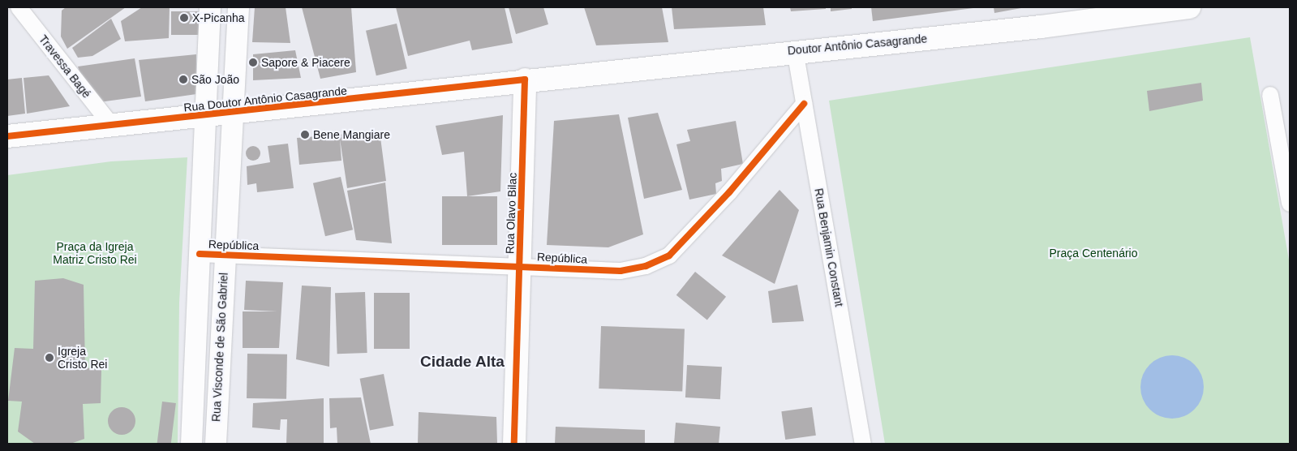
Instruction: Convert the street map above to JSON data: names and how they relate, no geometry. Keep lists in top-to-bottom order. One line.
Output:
{"streets":{"main road":["Doutor Antônio Casagrande","Rua Doutor Antônio Casagrande","Rua Olavo Bilac"],"street":["Travessa Bagé","República","Rua Benjamin Constant","Rua Visconde de São Gabriel"]},"crossings":[["Doutor Antônio Casagrande","Rua Doutor Antônio Casagrande"],["Doutor Antônio Casagrande","Rua Olavo Bilac"],["Doutor Antônio Casagrande","Rua Benjamin Constant"],["Travessa Bagé","Rua Doutor Antônio Casagrande"],["Rua Doutor Antônio Casagrande","Rua Olavo Bilac"],["Rua Doutor Antônio Casagrande","Rua Visconde de São Gabriel"],["Rua Olavo Bilac","República"],["República","Rua Benjamin Constant"],["República","Rua Visconde de São Gabriel"]],"districts":["Cidade Alta"],"parks":["Praça da Igreja Matriz Cristo Rei","Praça Centenário"],"places":["X-Picanha","Sapore & Piacere","São João","Bene Mangiare","Igreja Cristo Rei"]}
